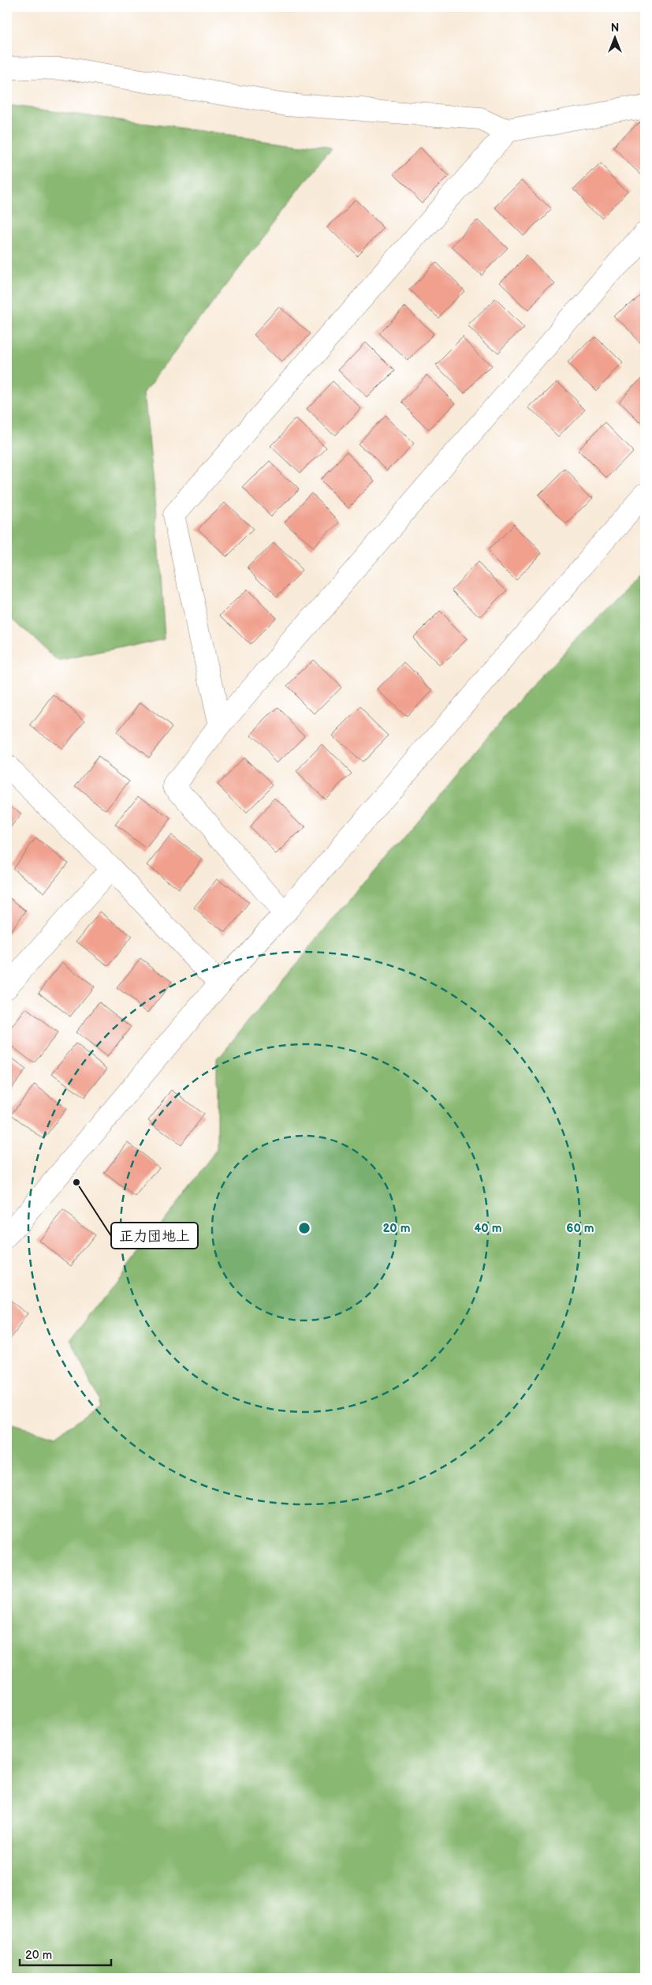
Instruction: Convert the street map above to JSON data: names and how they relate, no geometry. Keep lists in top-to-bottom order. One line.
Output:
{"places":["正力団地上"],"scale_bar":"20 m","north":"top","rings":["20 m","40 m","60 m"]}
